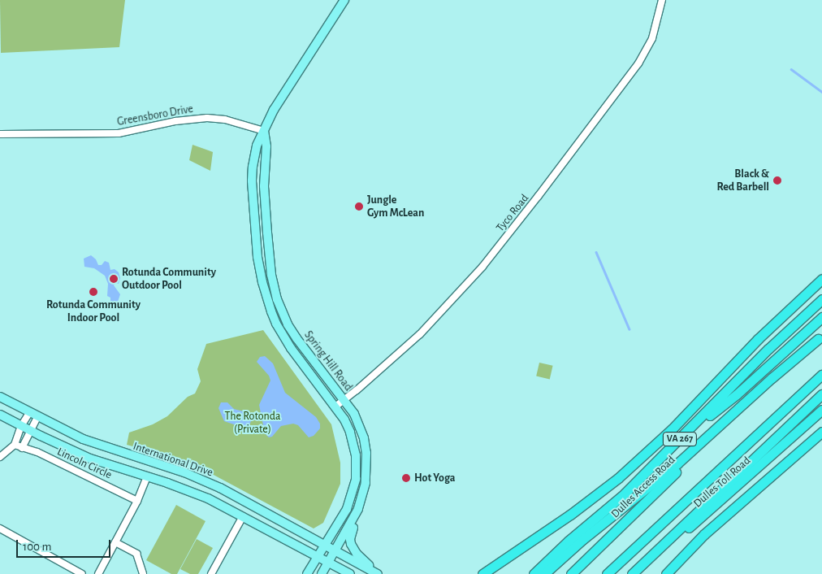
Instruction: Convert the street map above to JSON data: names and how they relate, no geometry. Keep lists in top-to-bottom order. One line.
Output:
{"streets":{"highway":["VA 267","Dulles Toll Road","Dulles Access Road"],"main road":["Spring Hill Road","International Drive"],"street":["Greensboro Drive","Tyco Road","Lincoln Circle"]},"crossings":[["Greensboro Drive","Spring Hill Road"],["Tyco Road","Spring Hill Road"],["Spring Hill Road","International Drive"]],"parks":["The Rotonda (Private)"],"places":["Black & Red Barbell","Jungle Gym McLean","Rotunda Community Outdoor Pool","Rotunda Community Indoor Pool","Hot Yoga"],"scale_bar":"100 m"}
